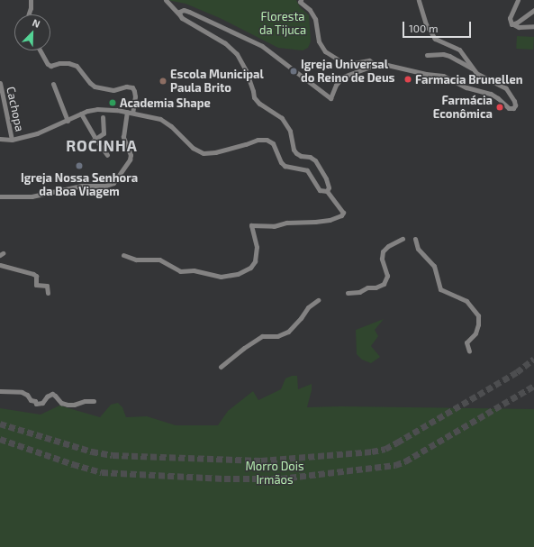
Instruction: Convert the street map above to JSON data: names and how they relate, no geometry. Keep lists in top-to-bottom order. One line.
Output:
{"streets":{"street":["Cachopa"]},"districts":["ROCINHA"],"parks":["Floresta da Tijuca","Morro Dois Irmãos"],"places":["Igreja Universal do Reino de Deus","Farmacia Brunellen","Escola Municipal Paula Brito","Academia Shape","Farmácia Econômica","Igreja Nossa Senhora da Boa Viagem"],"scale_bar":"100 m","north":"top right"}
